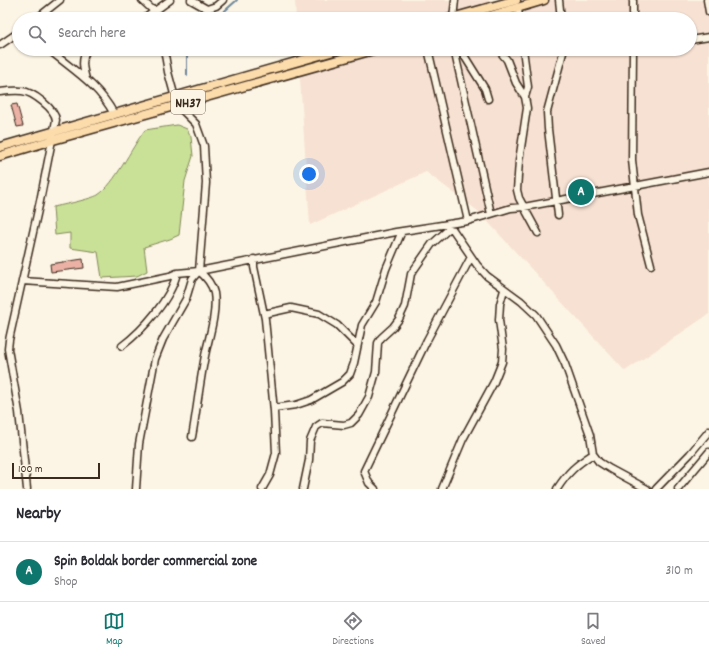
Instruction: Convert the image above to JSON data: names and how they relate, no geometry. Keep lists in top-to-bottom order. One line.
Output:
{"streets":{"highway":["NH37"]},"scale_bar":"100 m","page":{"search":"Search here","pins":"A","scale":"100 m","heading":"Nearby","list":[{"mark":"A","name":"Spin Boldak border commercial zone","note":"Shop","value":"310 m"}],"nav":["Map","Directions","Saved"]}}
